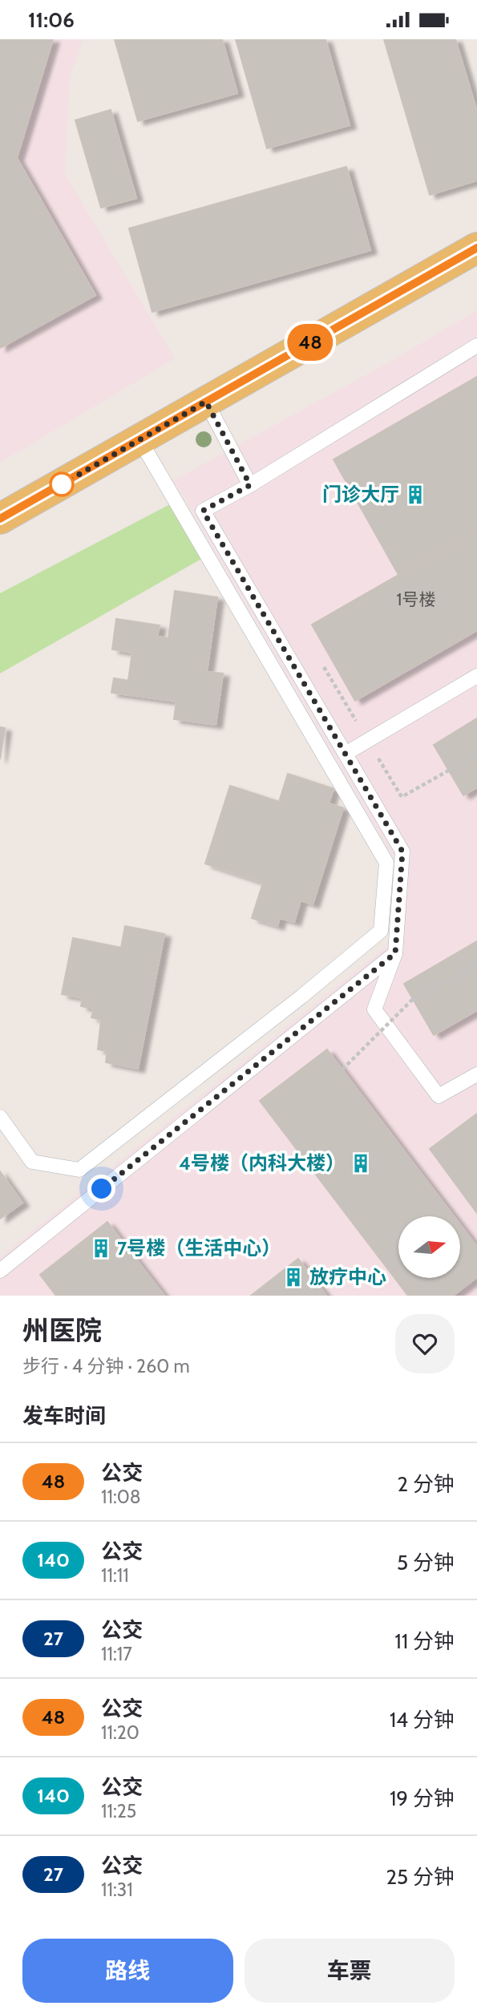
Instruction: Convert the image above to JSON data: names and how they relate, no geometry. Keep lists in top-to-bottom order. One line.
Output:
{"places":{"building":["门诊大厅","4号楼（内科大楼）","7号楼（生活中心）","放疗中心"]},"lines":["bus line 48"],"house_numbers":["1号楼"],"north":"right","page":{"status":"11:06","on_map":"48","heading":[["州医院","步行 · 4 分钟 · 260 m"],"发车时间"],"list":[{"mark":"48","name":"公交","note":"11:08","value":"2 分钟"},{"mark":"140","name":"公交","note":"11:11","value":"5 分钟"},{"mark":"27","name":"公交","note":"11:17","value":"11 分钟"},{"mark":"48","name":"公交","note":"11:20","value":"14 分钟"},{"mark":"140","name":"公交","note":"11:25","value":"19 分钟"},{"mark":"27","name":"公交","note":"11:31","value":"25 分钟"}],"buttons":["路线","车票"]}}
